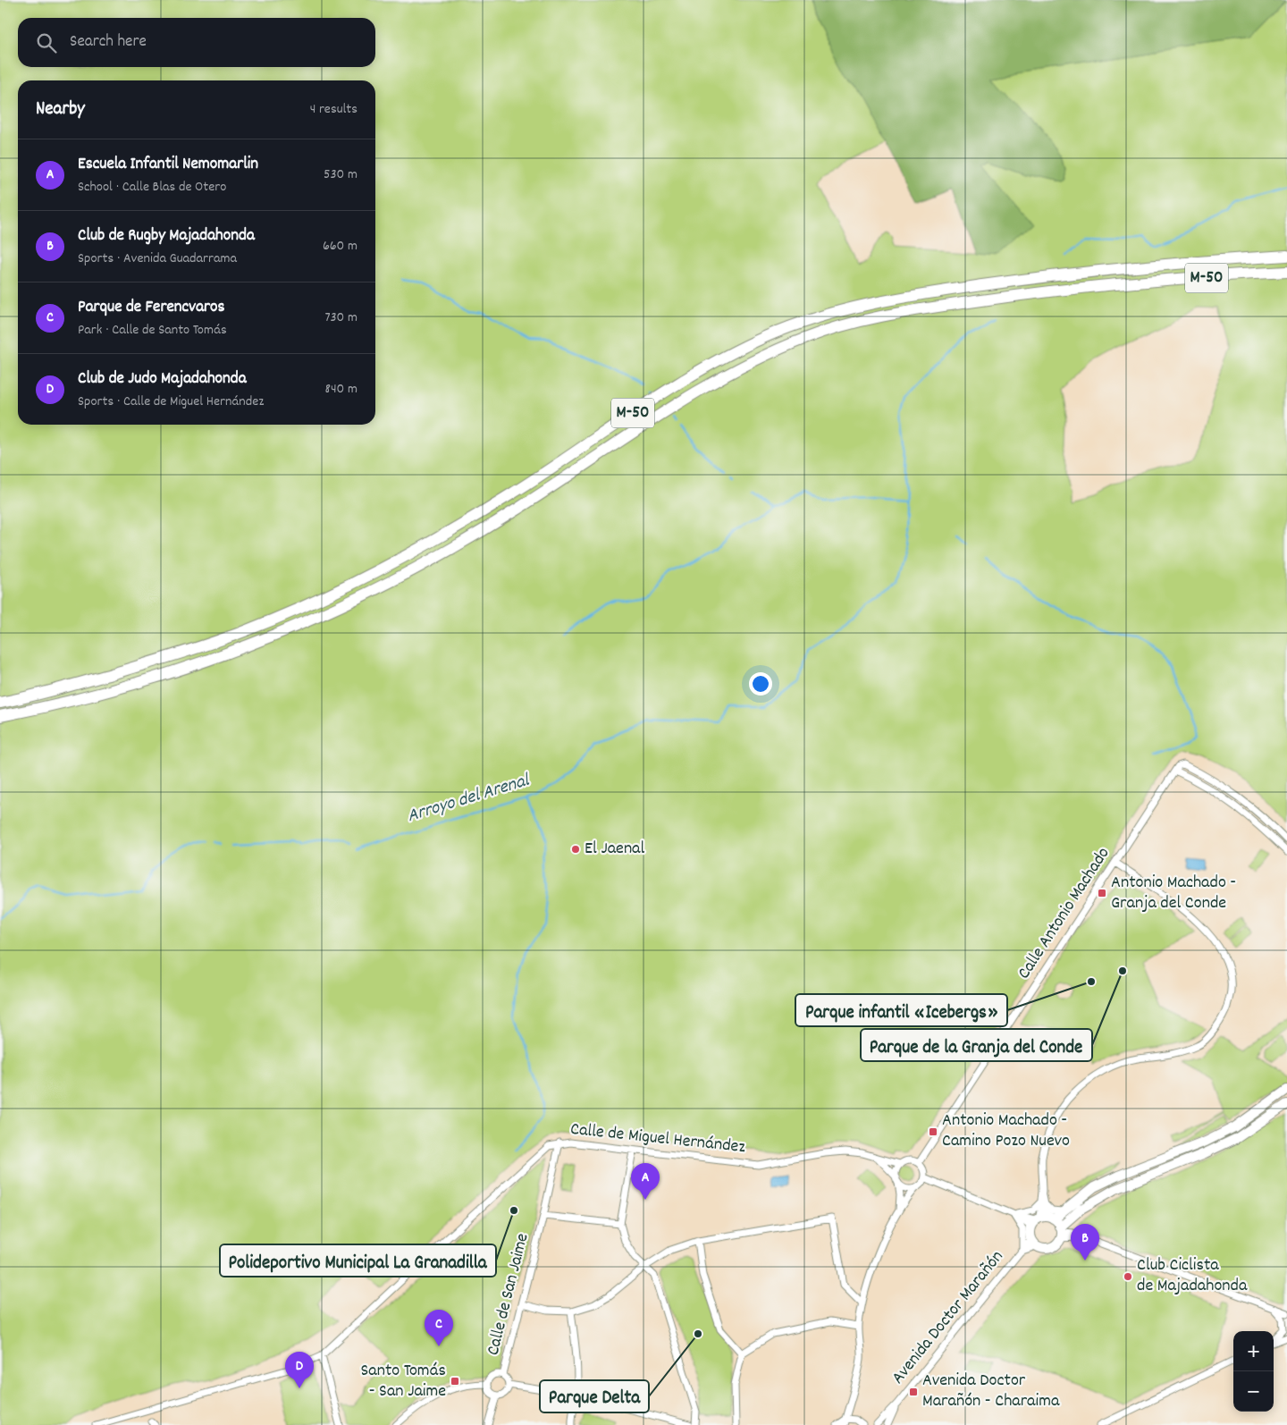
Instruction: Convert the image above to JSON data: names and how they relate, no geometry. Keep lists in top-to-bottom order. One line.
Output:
{"streets":{"highway":["M-50"],"street":["Calle Antonio Machado","Calle de Miguel Hernández","Calle de San Jaime","Avenida Doctor Marañón"]},"crossings":[["Calle Antonio Machado","Calle de Miguel Hernández"],["Calle de Miguel Hernández","Calle de San Jaime"]],"water":["Arroyo del Arenal"],"places":{"other":["El Jaenal","Parque de la Granja del Conde","Parque infantil «Icebergs»","Polideportivo Municipal La Granadilla","Club Ciclista de Majadahonda","Parque Delta"],"transit":["Antonio Machado - Granja del Conde","Antonio Machado - Camino Pozo Nuevo","Santo Tomás - San Jaime","Avenida Doctor Marañón - Charaima"]},"page":{"search":"Search here","heading":["Nearby","4 results"],"list":[{"mark":"A","name":"Escuela Infantil Nemomarlin","note":"School · Calle Blas de Otero","value":"530 m"},{"mark":"B","name":"Club de Rugby Majadahonda","note":"Sports · Avenida Guadarrama","value":"660 m"},{"mark":"C","name":"Parque de Ferencvaros","note":"Park · Calle de Santo Tomás","value":"730 m"},{"mark":"D","name":"Club de Judo Majadahonda","note":"Sports · Calle de Miguel Hernández","value":"840 m"}],"pins":["A","B","C","D"],"map_buttons":["+","−"]}}
